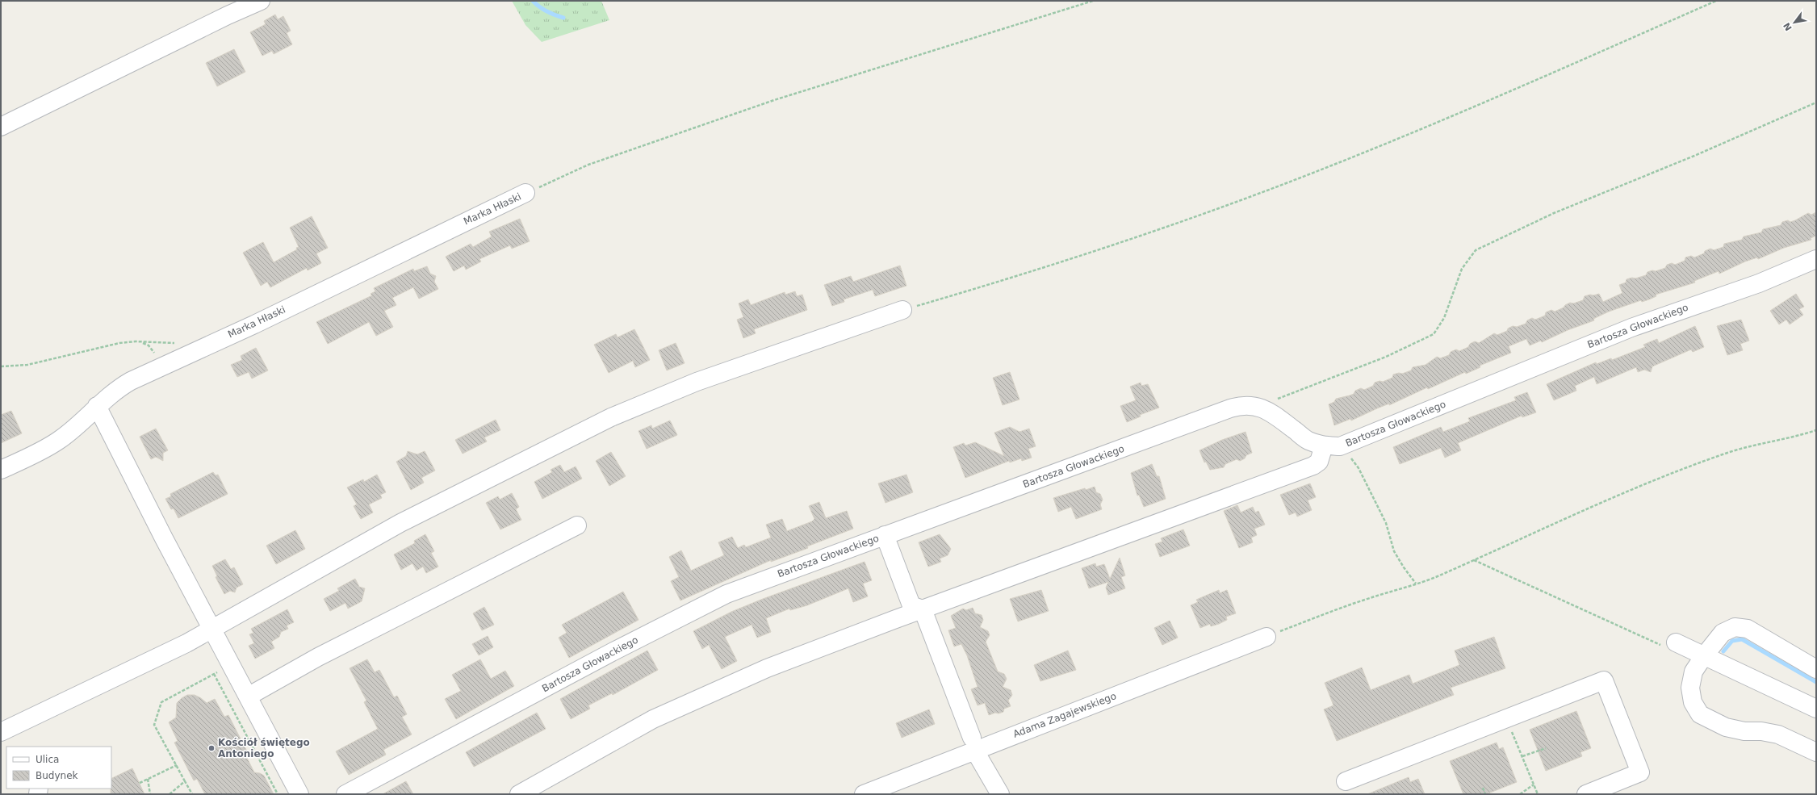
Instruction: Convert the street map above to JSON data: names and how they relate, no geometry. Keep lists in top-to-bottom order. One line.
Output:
{"streets":{"street":["Marka Hłaski","Bartosza Głowackiego","Adama Zagajewskiego"]},"places":["Kościół świętego Antoniego"],"legend":["Ulica","Budynek"],"north":"bottom left"}
